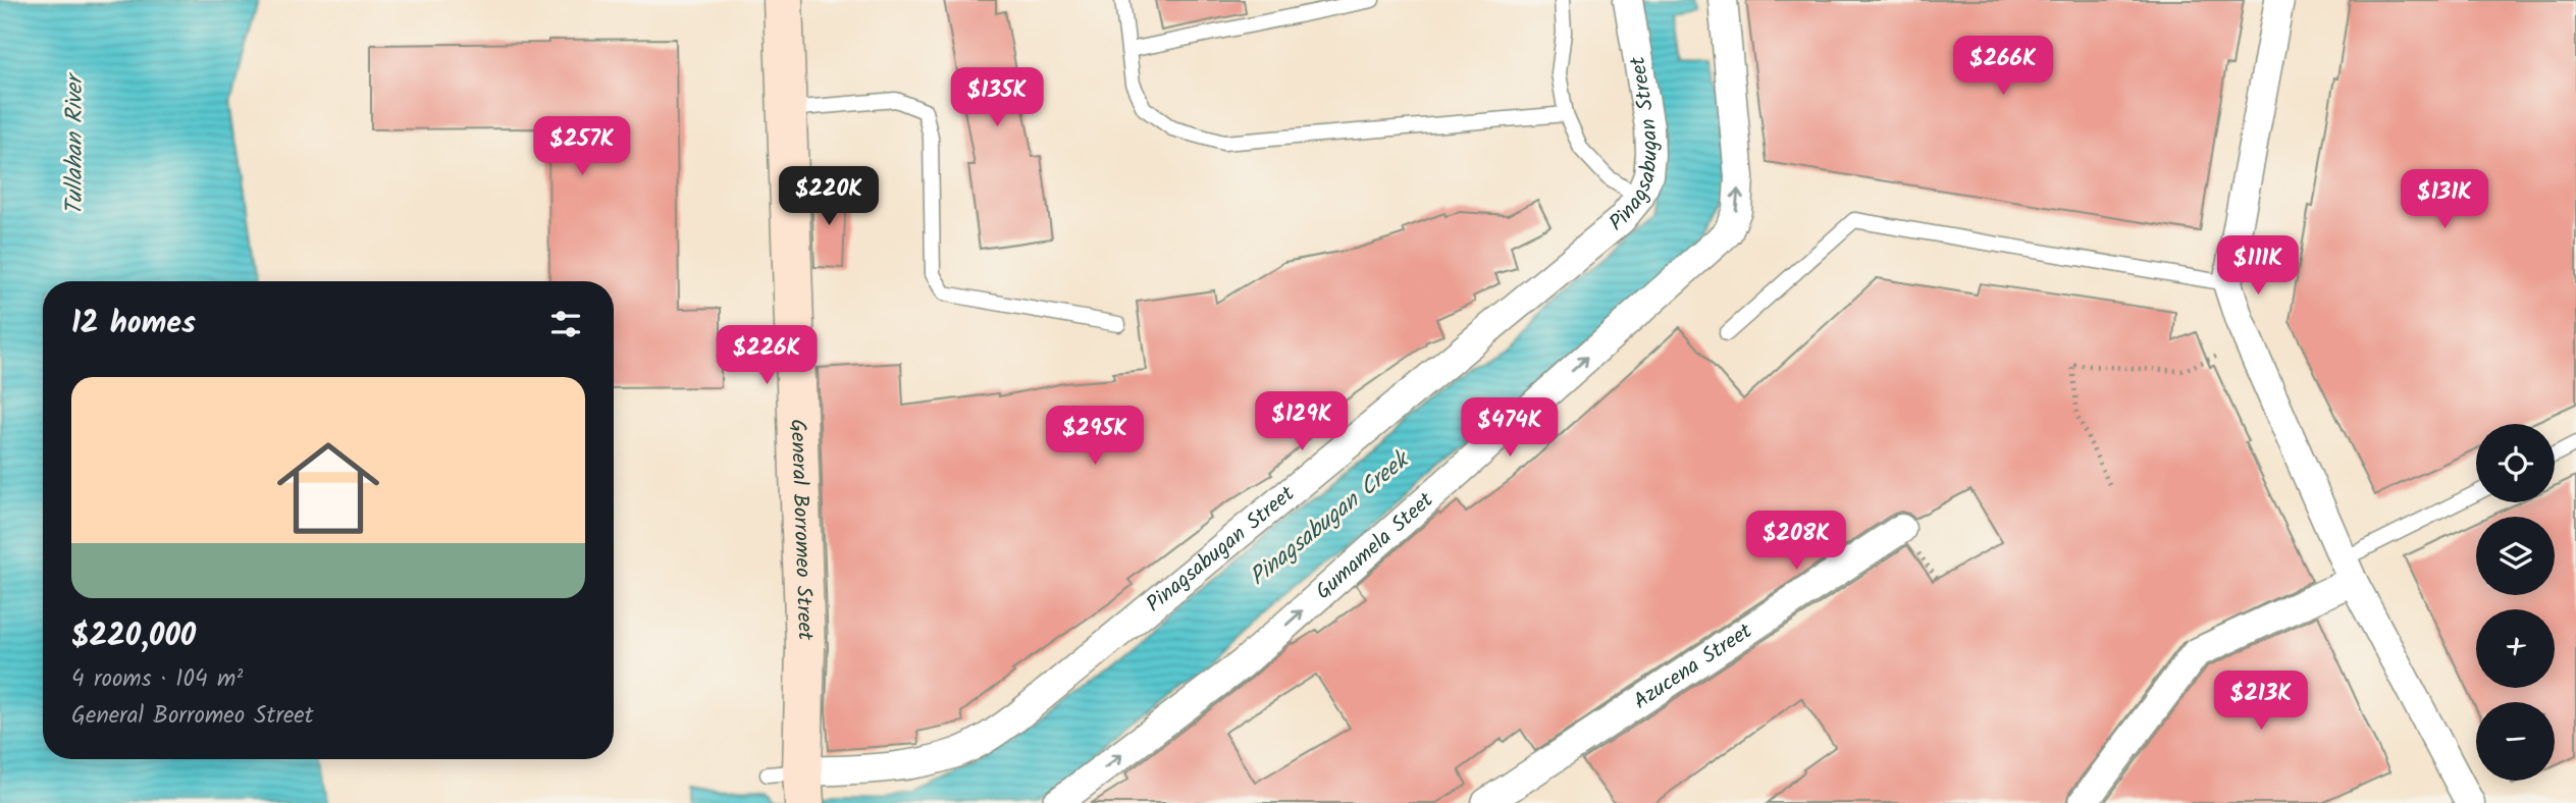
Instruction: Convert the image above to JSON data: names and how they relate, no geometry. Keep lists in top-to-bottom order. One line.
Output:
{"streets":{"street":["Pinagsabugan Street","General Borromeo Street","Gumamela Steet","Azucena Street"]},"crossings":[["Pinagsabugan Street","General Borromeo Street"]],"one_way":["Gumamela Steet"],"water":["Tullahan River","Pinagsabugan Creek"],"page":{"price":["$266K","$135K","$257K","$220K","$131K","$111K","$226K","$129K","$474K","$295K","$208K","$213K"],"heading":"12 homes","list":[{"name":"$220,000","note":"4 rooms · 104 m² · General Borromeo Street"}],"map_buttons":["+","−"]}}
